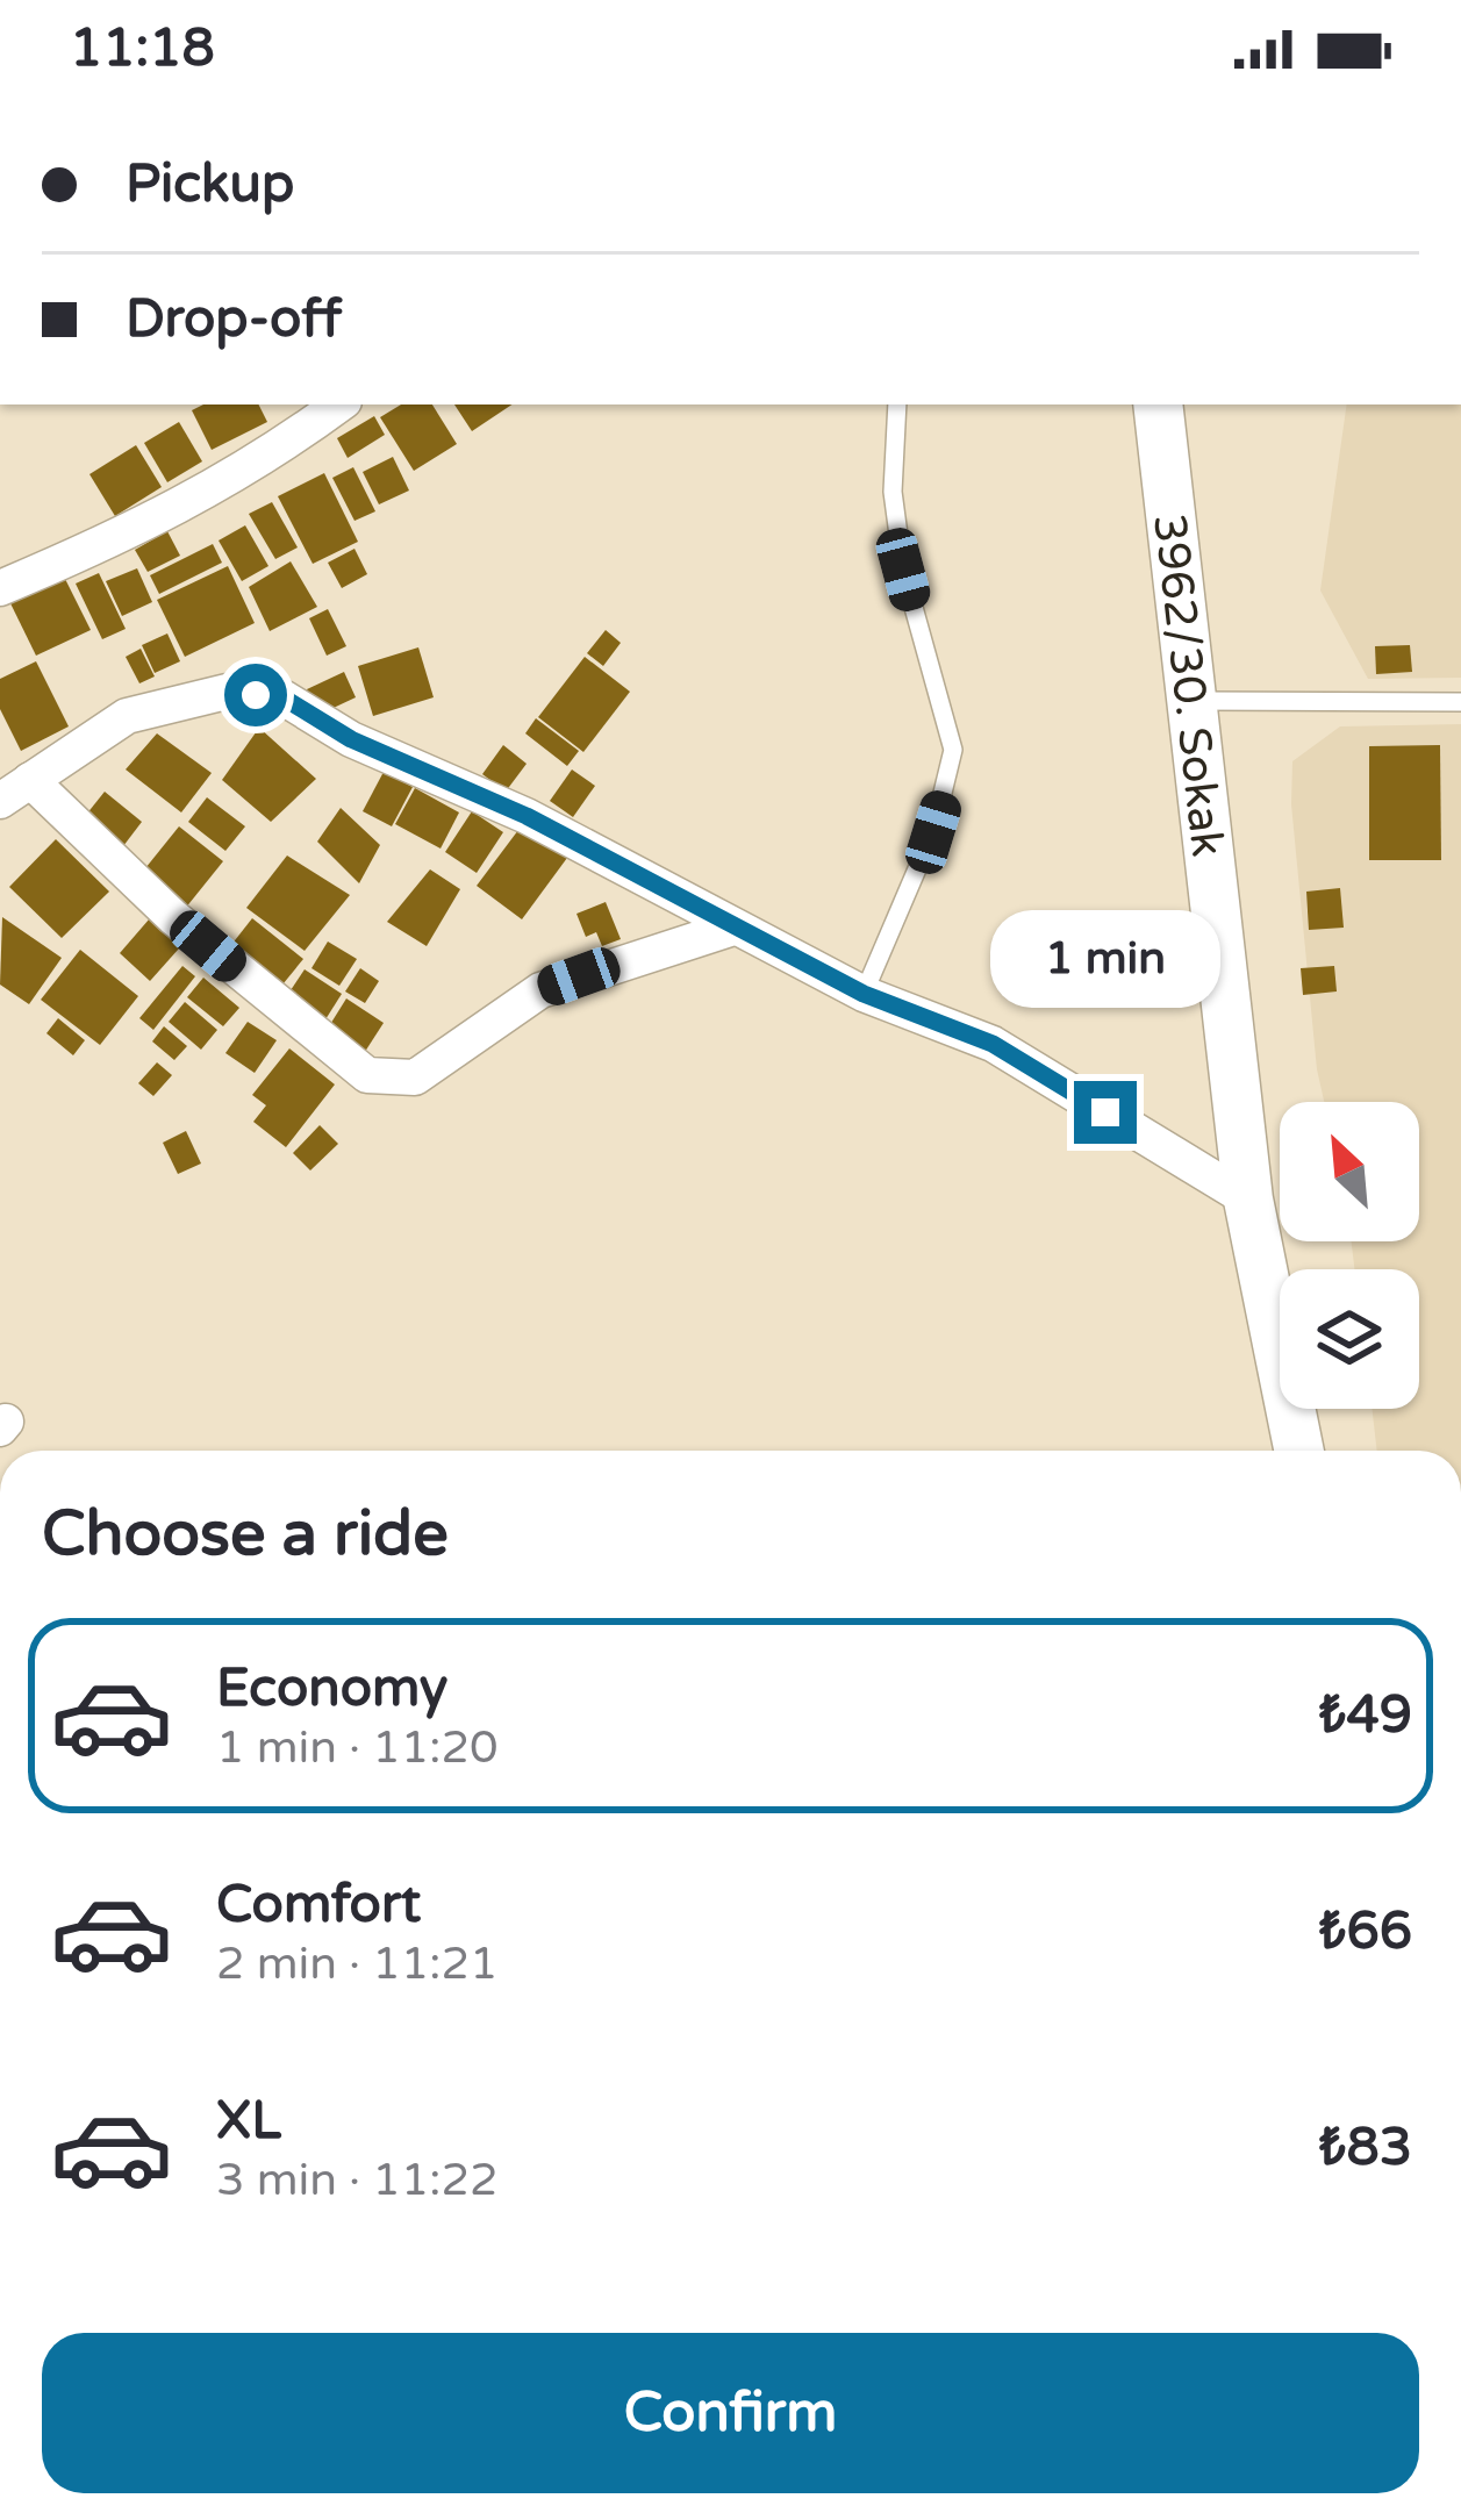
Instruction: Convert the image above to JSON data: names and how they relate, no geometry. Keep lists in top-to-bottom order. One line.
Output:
{"streets":{"main road":["3962/30. Sokak"]},"north":"top left","page":{"status":"11:18","banner":["Pickup","Drop-off"],"bubble":"1 min","heading":"Choose a ride","list":[{"name":"Economy","note":"1 min · 11:20","value":"₺49"},{"name":"Comfort","note":"2 min · 11:21","value":"₺66"},{"name":"XL","note":"3 min · 11:22","value":"₺83"}],"buttons":"Confirm"}}
